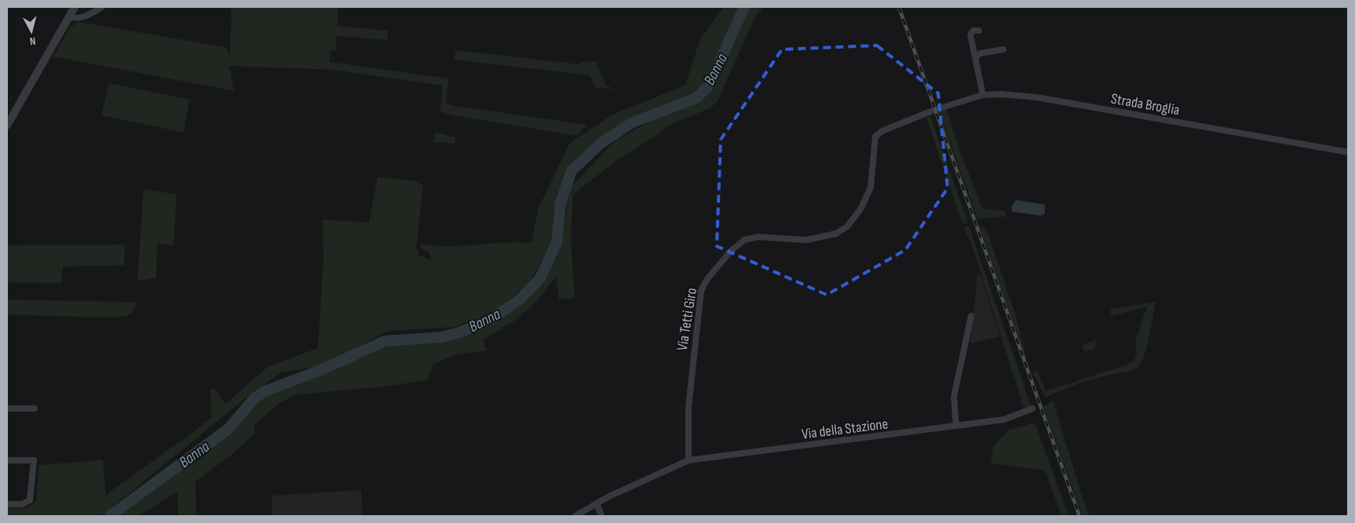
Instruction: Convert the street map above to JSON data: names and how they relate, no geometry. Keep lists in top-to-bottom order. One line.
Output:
{"streets":{"street":["Strada Broglia","Via Tetti Giro","Via della Stazione"]},"crossings":[["Via Tetti Giro","Via della Stazione"]],"water":["Banna"],"north":"bottom"}
